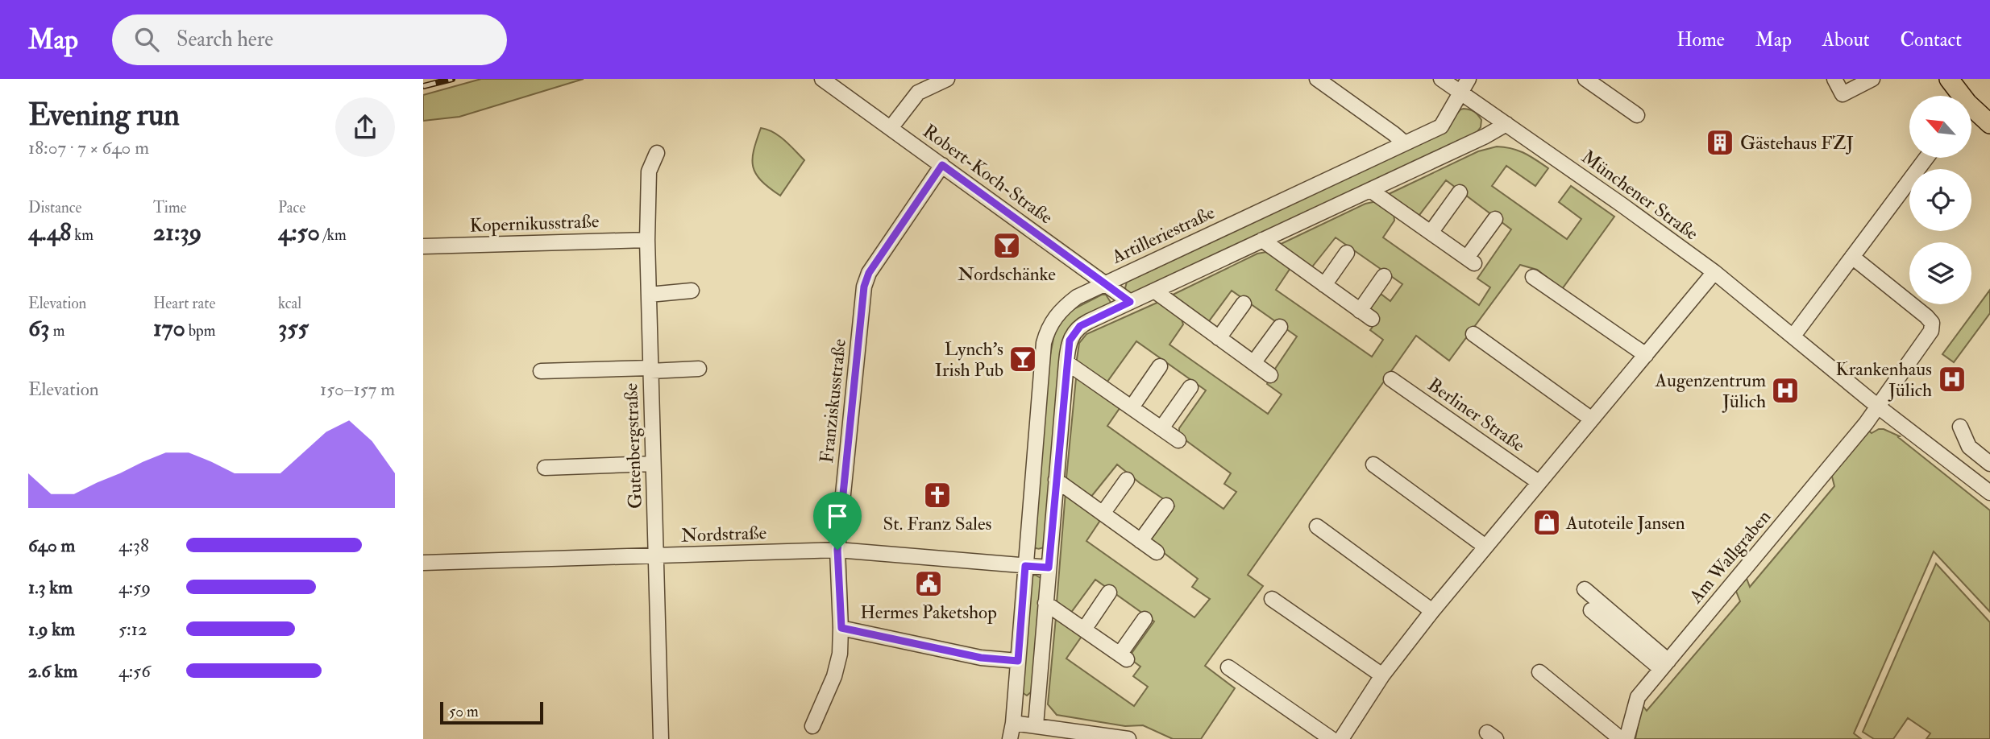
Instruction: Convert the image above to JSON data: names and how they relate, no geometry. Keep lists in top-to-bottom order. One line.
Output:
{"streets":{"street":["Robert-Koch-Straße","Münchener Straße","Kopernikusstraße","Artilleriestraße","Franziskusstraße","Berliner Straße","Gutenbergstraße","Nordstraße","Am Wallgraben"]},"crossings":[["Robert-Koch-Straße","Artilleriestraße"],["Robert-Koch-Straße","Franziskusstraße"],["Münchener Straße","Artilleriestraße"],["Münchener Straße","Am Wallgraben"],["Kopernikusstraße","Gutenbergstraße"],["Artilleriestraße","Nordstraße"],["Franziskusstraße","Nordstraße"],["Gutenbergstraße","Nordstraße"]],"places":{"building":["Gästehaus FZJ"],"bar":["Nordschänke","Lynch's Irish Pub"],"hospital":["Krankenhaus Jülich","Augenzentrum Jülich"],"church":["St. Franz Sales"],"shop":["Autoteile Jansen"],"public building":["Hermes Paketshop"]},"scale_bar":"50 m","north":"top left","page":{"header":"Map","search":"Search here","nav":["Home","Map","About","Contact"],"heading":["Evening run","18:07 · 7 × 640 m"],"stats":[["Distance","4.48 km"],["Time","21:39"],["Pace","4:50 /km"],["Elevation","63 m"],["Heart rate","170 bpm"],["kcal","355"]],"chart":["Elevation","150–157 m"],"list":[{"name":"640 m","note":"4:38"},{"name":"1.3 km","note":"4:59"},{"name":"1.9 km","note":"5:12"},{"name":"2.6 km","note":"4:56"}],"scale":"50 m"}}
